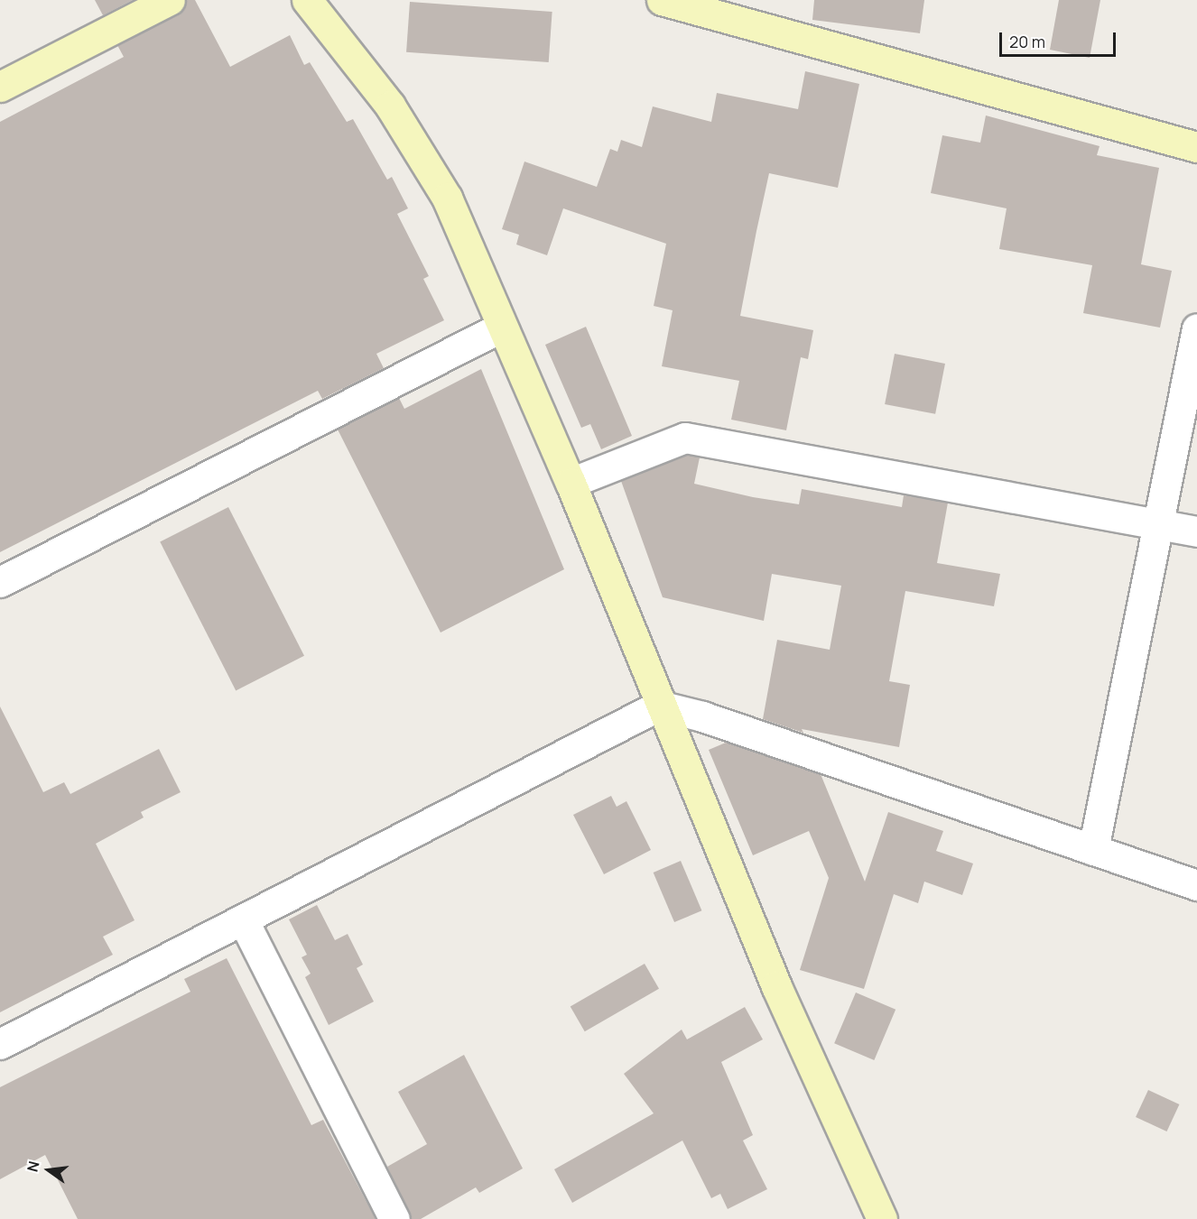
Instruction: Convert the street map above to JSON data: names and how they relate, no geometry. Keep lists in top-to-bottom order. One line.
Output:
{"scale_bar":"20 m","north":"left"}
